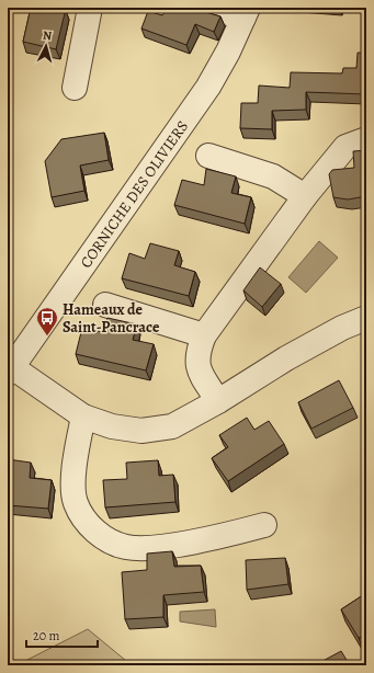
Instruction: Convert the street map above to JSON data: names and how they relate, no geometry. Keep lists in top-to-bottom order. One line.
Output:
{"streets":{"street":["CORNICHE DES OLIVIERS"]},"places":{"bus stop":["Hameaux de Saint-Pancrace"]},"scale_bar":"20 m","north":"top"}
